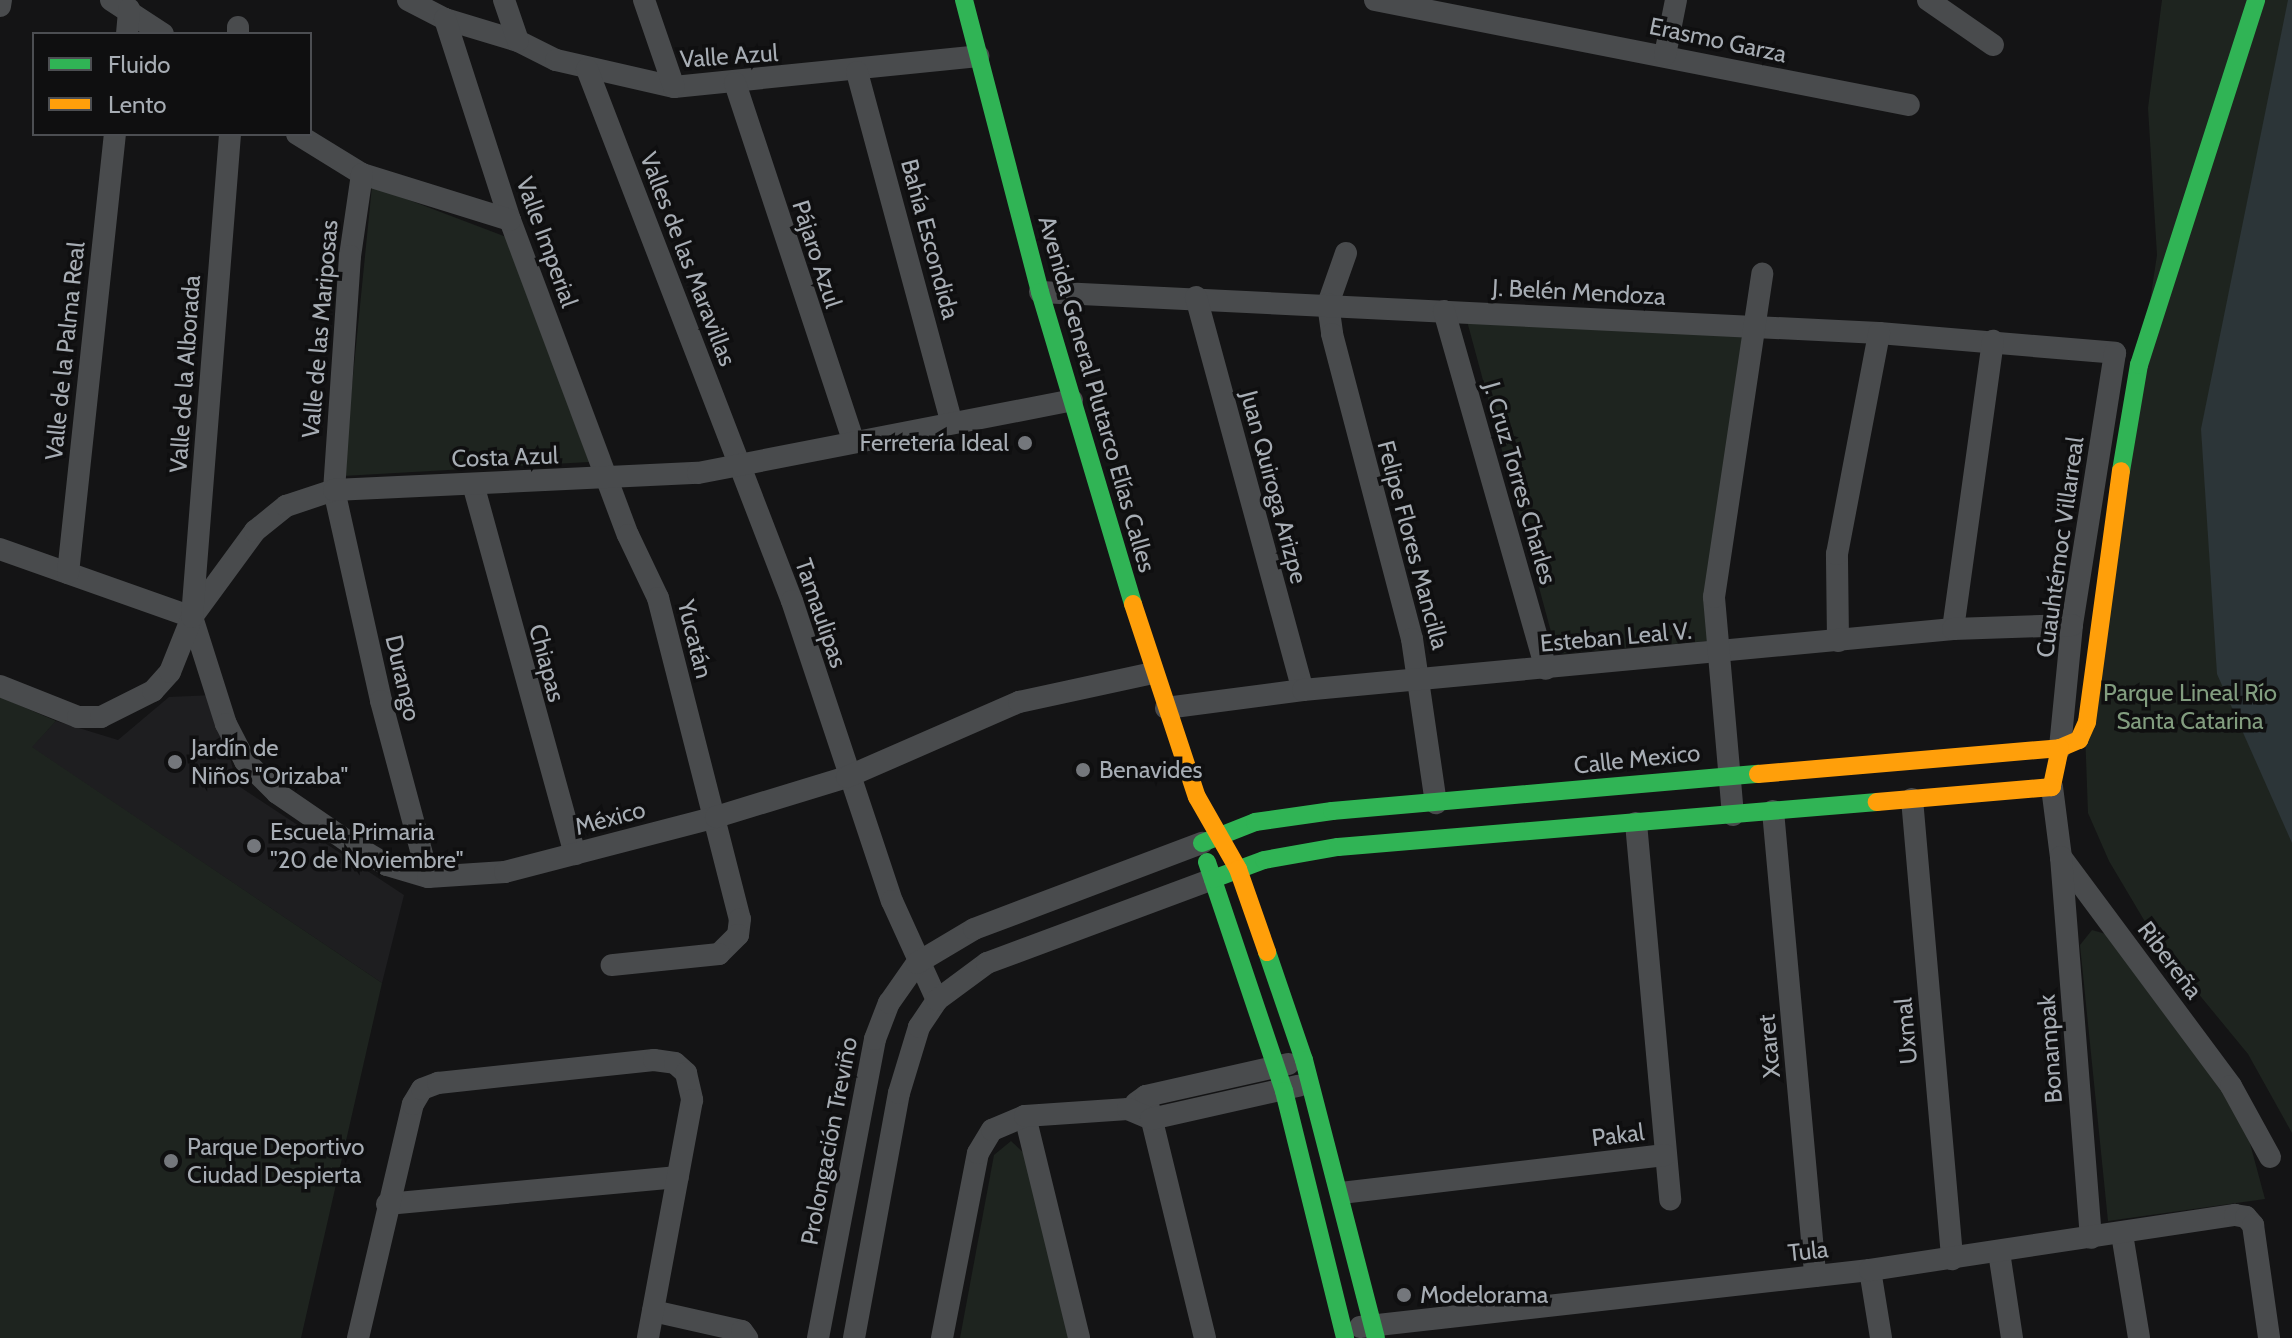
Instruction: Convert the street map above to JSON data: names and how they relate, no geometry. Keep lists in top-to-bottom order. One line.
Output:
{"streets":{"main road":["Avenida General Plutarco Elías Calles","Calle Mexico"],"street":["Erasmo Garza","Valle Azul","Bahía Escondida","Valle Imperial","Pájaro Azul","Valles de las Maravillas","J. Belén Mendoza","Valle de las Mariposas","Valle de la Palma Real","Valle de la Alborada","Costa Azul","J. Cruz Torres Charles","Juan Quiroga Arizpe","Felipe Flores Mancilla","Cuauhtémoc Villarreal","Tamaulipas","Esteban Leal V.","Yucatán","Chiapas","Durango","México","Ribereña","Uxmal","Xcaret","Bonampak","Pakal","Prolongación Treviño","Tula"]},"crossings":[["Valle Azul","Bahía Escondida"],["Valle Azul","Valle Imperial"],["Valle Azul","Pájaro Azul"],["Valle Azul","Valles de las Maravillas"],["Valle Azul","Avenida General Plutarco Elías Calles"],["Bahía Escondida","Costa Azul"],["Valle Imperial","Costa Azul"],["Valle Imperial","Yucatán"],["Pájaro Azul","Costa Azul"],["Valles de las Maravillas","Costa Azul"],["Valles de las Maravillas","Tamaulipas"],["J. Belén Mendoza","Avenida General Plutarco Elías Calles"],["J. Belén Mendoza","J. Cruz Torres Charles"],["J. Belén Mendoza","Juan Quiroga Arizpe"],["J. Belén Mendoza","Felipe Flores Mancilla"],["J. Belén Mendoza","Cuauhtémoc Villarreal"],["Valle de las Mariposas","Costa Azul"],["Valle de las Mariposas","Durango"],["Valle de la Alborada","Costa Azul"],["Valle de la Alborada","México"],["Avenida General Plutarco Elías Calles","Costa Azul"],["Avenida General Plutarco Elías Calles","Esteban Leal V."],["Avenida General Plutarco Elías Calles","Calle Mexico"],["Avenida General Plutarco Elías Calles","México"],["Avenida General Plutarco Elías Calles","Pakal"],["Avenida General Plutarco Elías Calles","Prolongación Treviño"],["Avenida General Plutarco Elías Calles","Tula"],["Costa Azul","Tamaulipas"],["Costa Azul","Yucatán"],["Costa Azul","Chiapas"],["Costa Azul","Durango"],["Costa Azul","México"],["J. Cruz Torres Charles","Esteban Leal V."],["Juan Quiroga Arizpe","Esteban Leal V."],["Felipe Flores Mancilla","Esteban Leal V."],["Felipe Flores Mancilla","Calle Mexico"],["Cuauhtémoc Villarreal","Esteban Leal V."],["Cuauhtémoc Villarreal","Calle Mexico"],["Tamaulipas","México"],["Yucatán","México"],["Chiapas","México"],["Durango","México"],["Calle Mexico","Prolongación Treviño"],["Ribereña","Bonampak"],["Uxmal","Tula"],["Xcaret","Tula"],["Bonampak","Tula"]],"parks":["Parque Lineal Río Santa Catarina"],"places":["Ferretería Ideal","Jardín de Niños \"Orizaba\"","Benavides","Escuela Primaria \"20 de Noviembre\"","Parque Deportivo Ciudad Despierta","Modelorama"],"legend":["Fluido","Lento"]}
